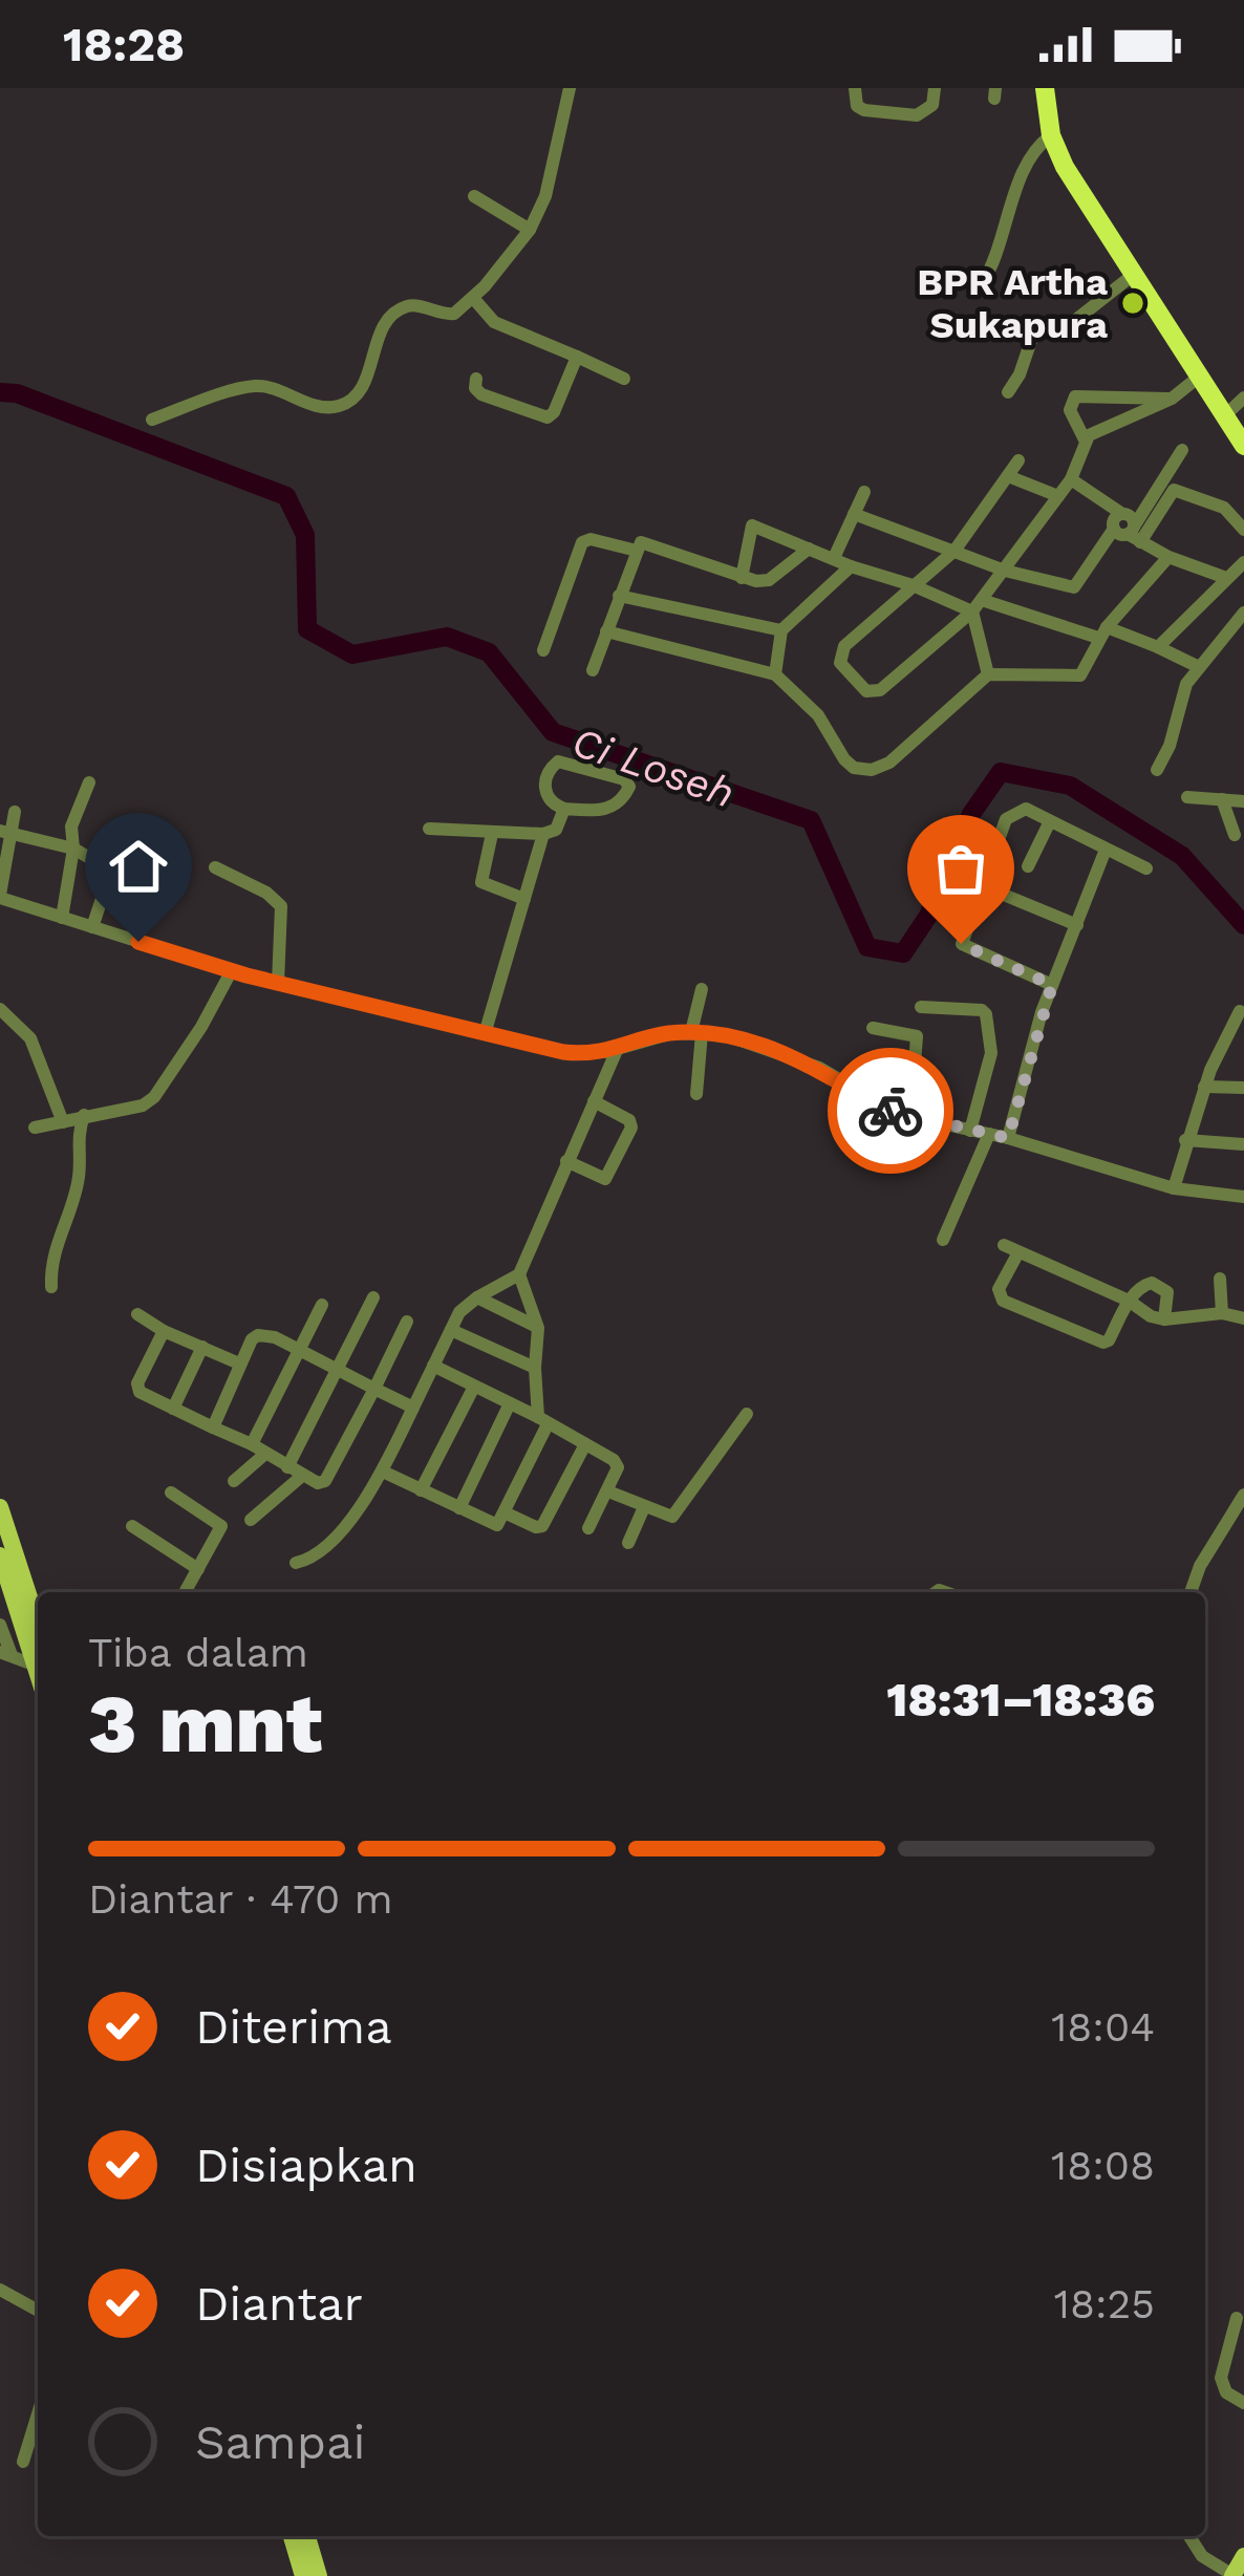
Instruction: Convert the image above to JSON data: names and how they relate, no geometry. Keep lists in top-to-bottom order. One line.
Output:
{"water":["Ci Loseh"],"places":["BPR Artha Sukapura"],"page":{"status":"18:28","heading":["3 mnt","Tiba dalam","18:31–18:36"],"bar":"Diantar · 470 m","list":[["Diterima","18:04"],["Disiapkan","18:08"],["Diantar","18:25"],"Sampai"]}}
